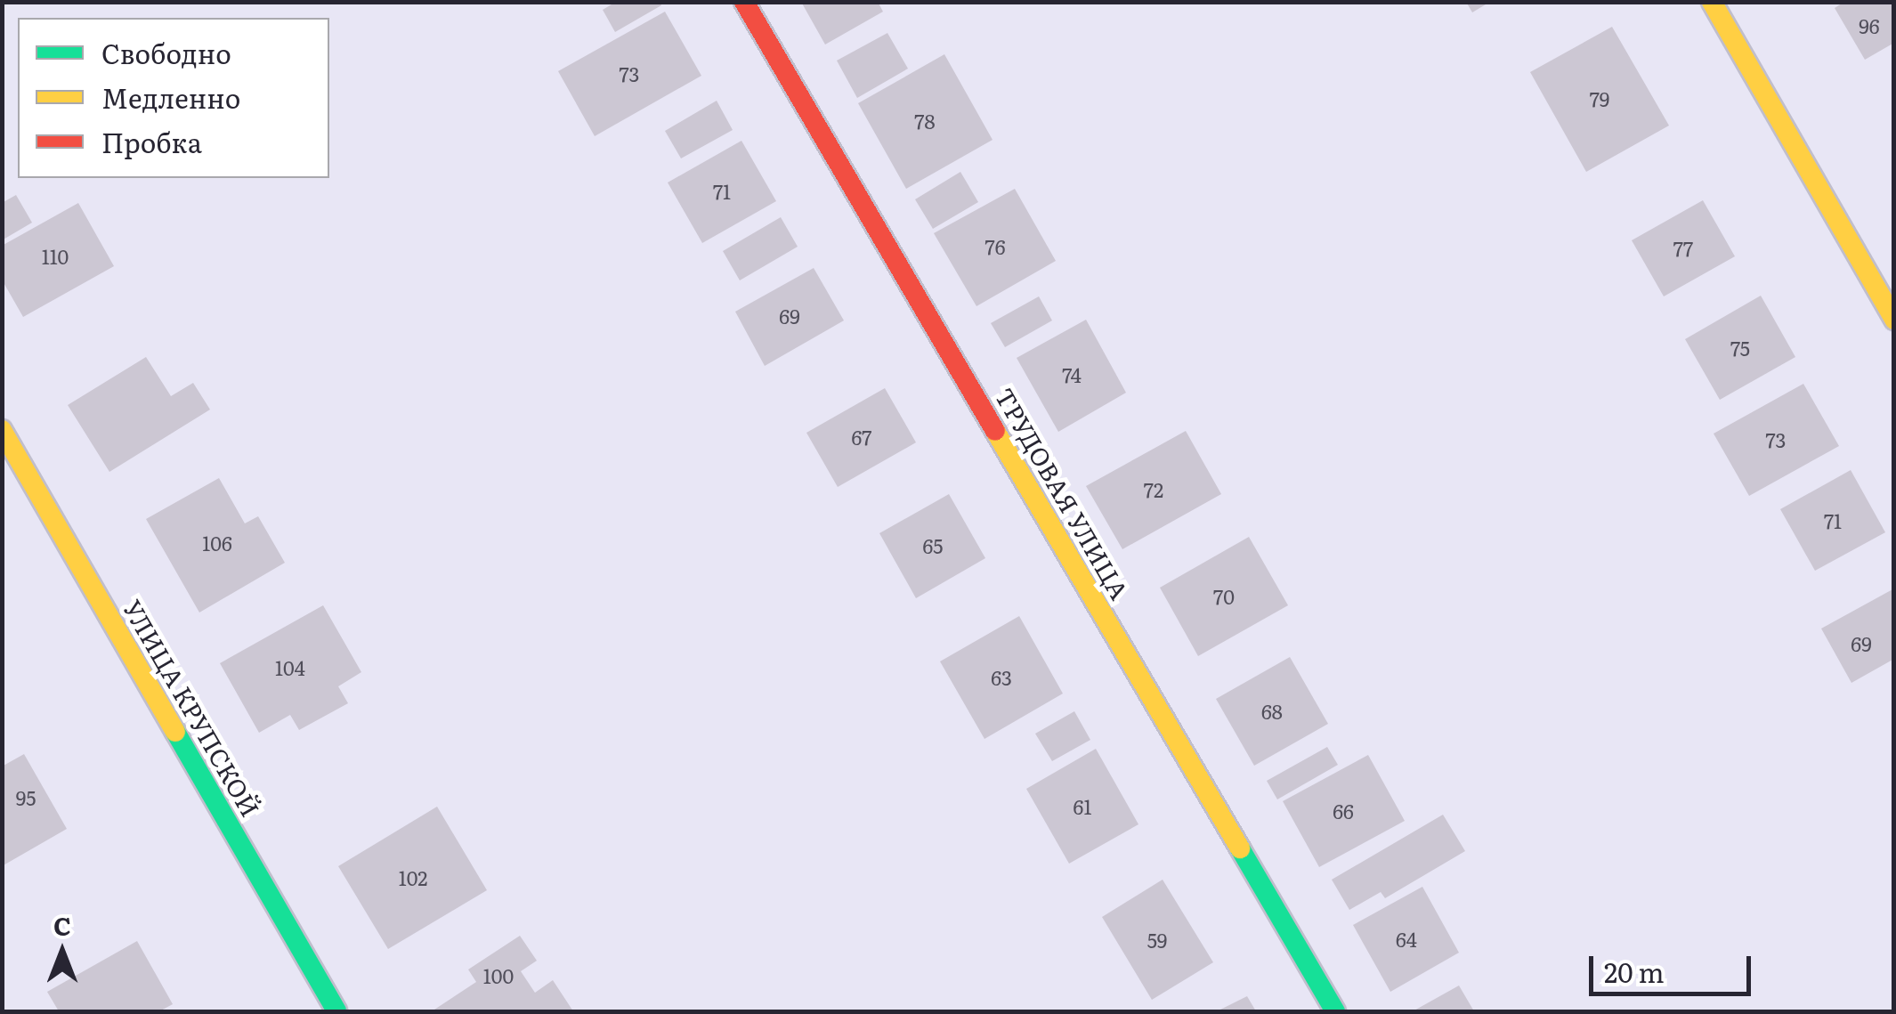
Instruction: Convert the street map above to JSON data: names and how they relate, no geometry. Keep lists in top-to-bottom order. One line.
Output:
{"streets":{"street":["ТРУДОВАЯ УЛИЦА","УЛИЦА КРУПСКОЙ"]},"house_numbers":["96","73","79","78","71","76","77","110","69","75","74","67","73","72","71","106","65","70","69","104","63","68","95","61","66","102","64","59","100"],"legend":["Свободно","Медленно","Пробка"],"scale_bar":"20 m","north":"top"}
